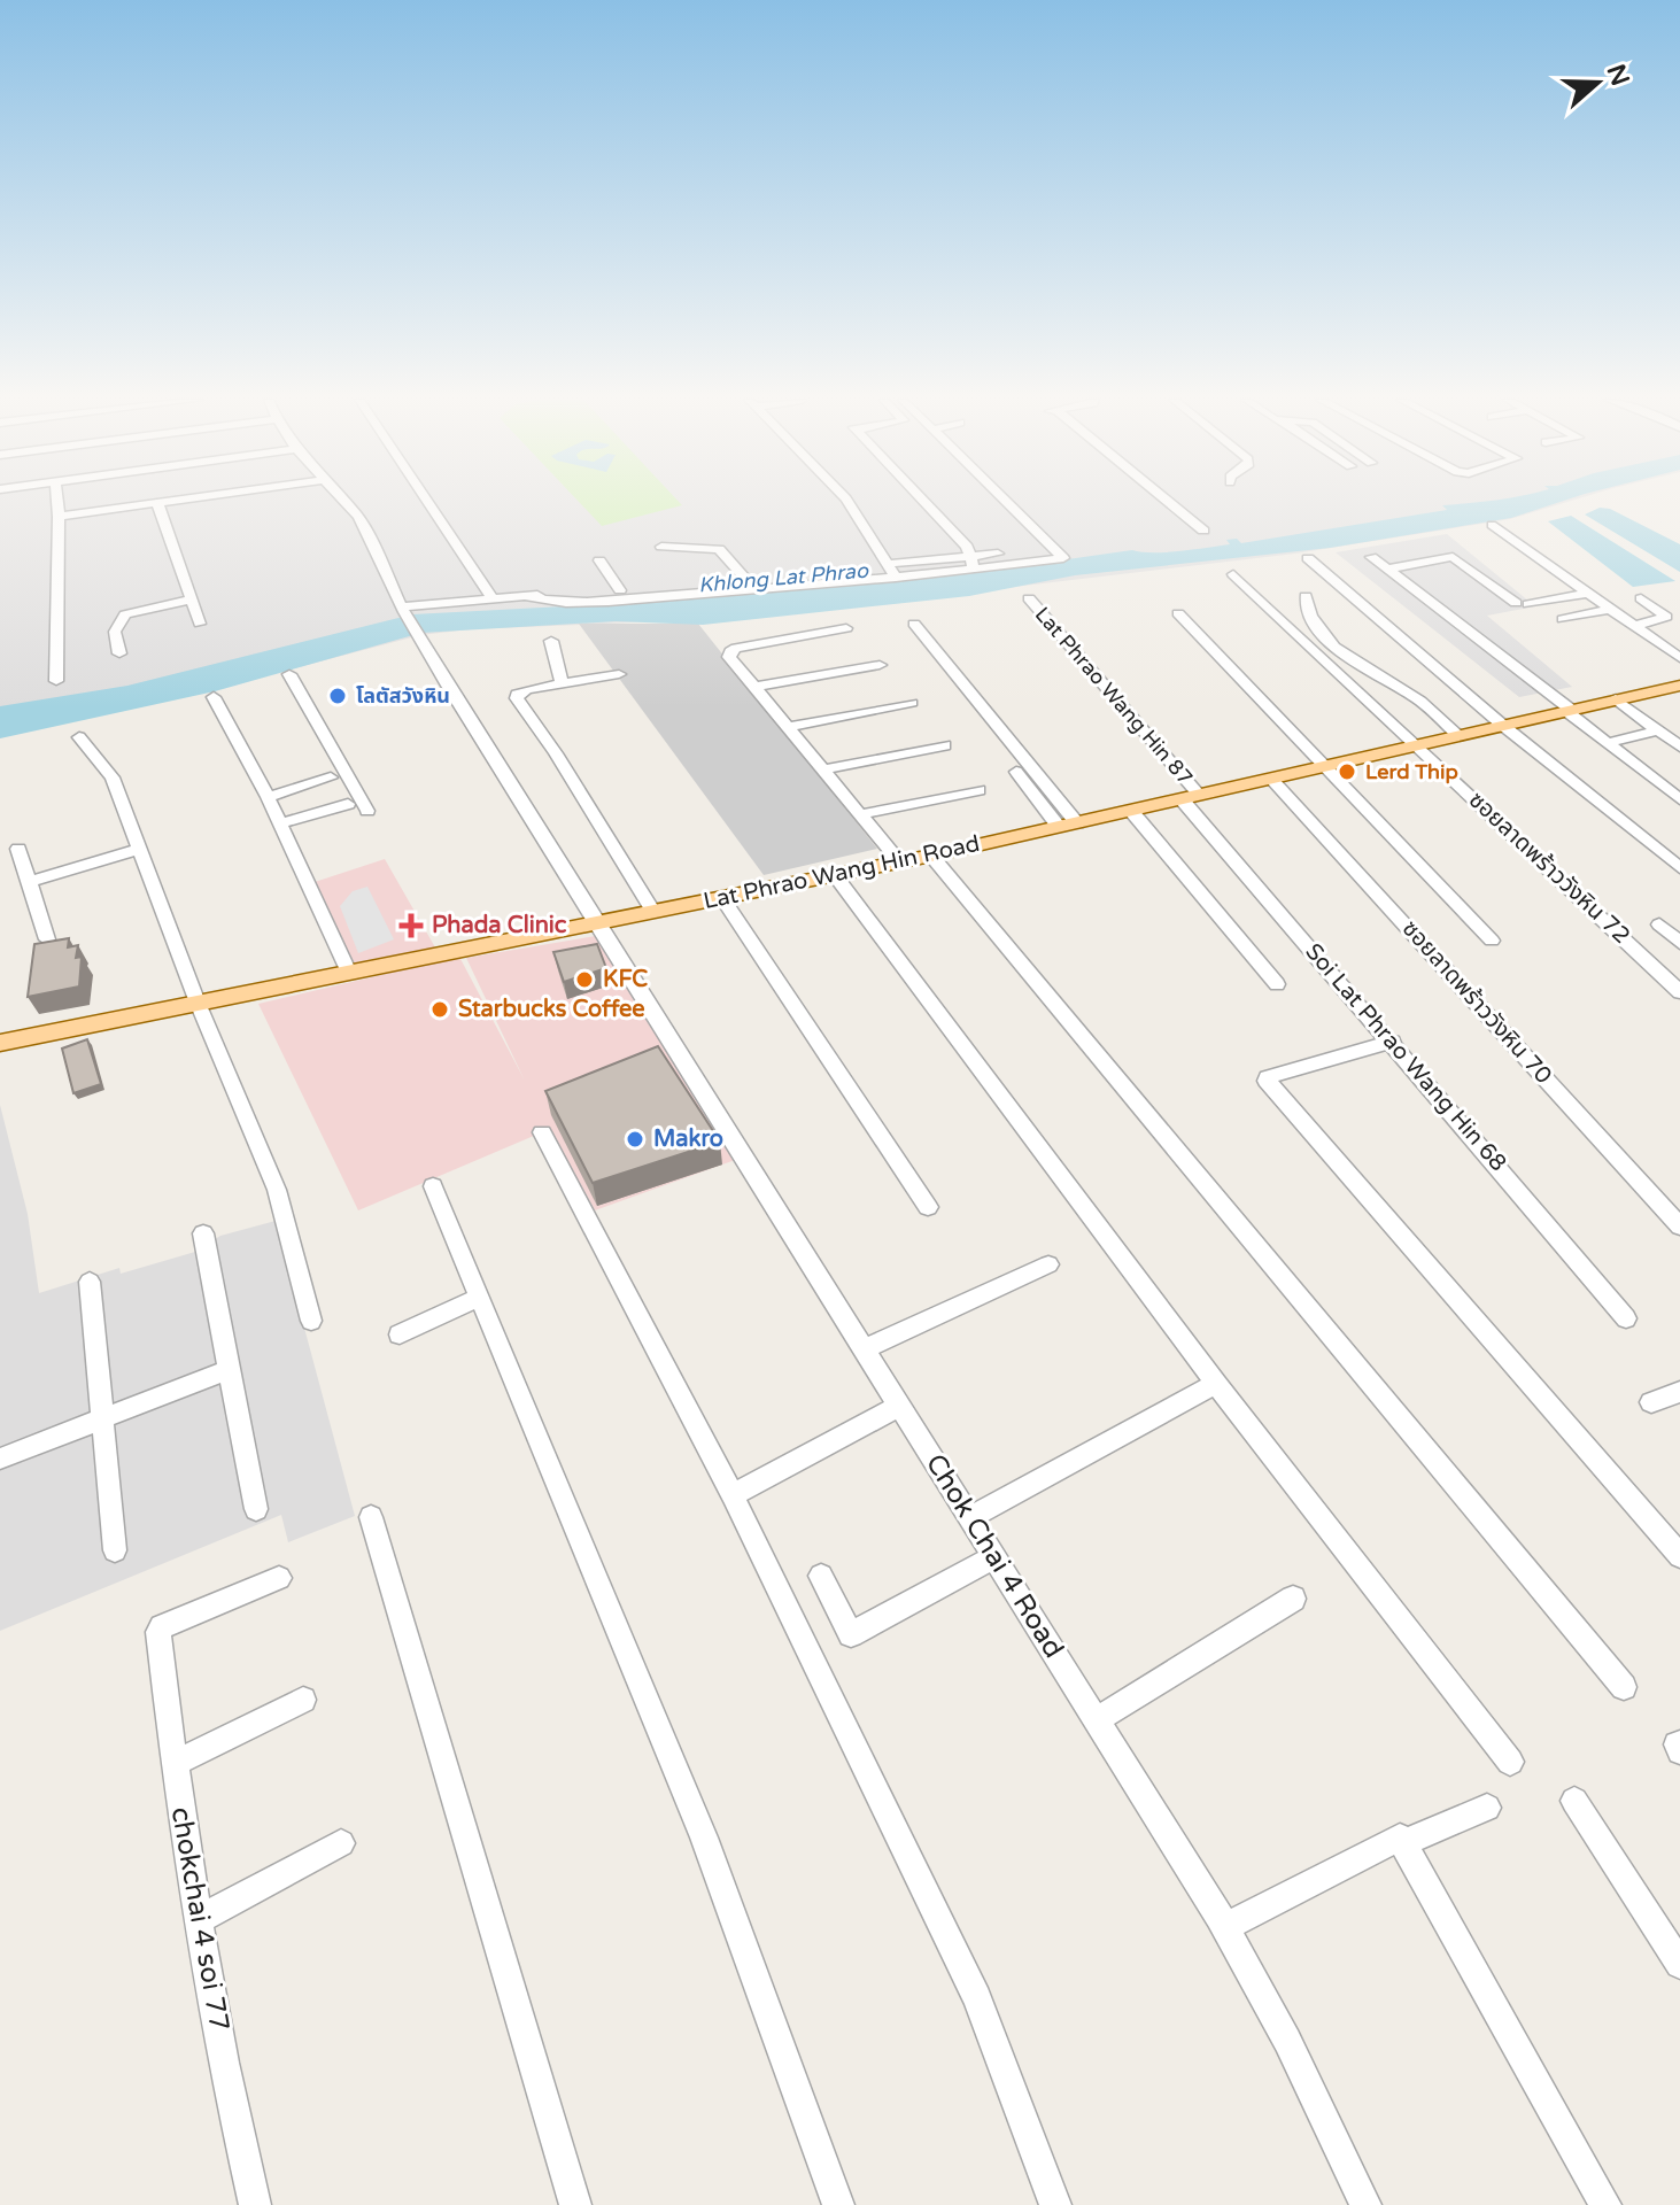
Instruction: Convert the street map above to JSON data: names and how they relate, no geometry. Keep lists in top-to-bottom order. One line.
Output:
{"streets":{"main road":["Lat Phrao Wang Hin Road"],"street":["Lat Phrao Wang Hin 87","ซอยลาดพร้าววังหิน 72","ซอยลาดพร้าววังหิน 70","Soi Lat Phrao Wang Hin 68","Chok Chai 4 Road","chokchai 4 soi 77"]},"crossings":[["Lat Phrao Wang Hin 87","Lat Phrao Wang Hin Road"],["Lat Phrao Wang Hin 87","Soi Lat Phrao Wang Hin 68"],["ซอยลาดพร้าววังหิน 72","Lat Phrao Wang Hin Road"],["Lat Phrao Wang Hin Road","ซอยลาดพร้าววังหิน 70"],["Lat Phrao Wang Hin Road","Soi Lat Phrao Wang Hin 68"],["Lat Phrao Wang Hin Road","Chok Chai 4 Road"]],"water":["Khlong Lat Phrao"],"places":{"other":["โลตัสวังหิน","Lerd Thip","KFC","Starbucks Coffee","Makro"],"health":["Phada Clinic"]},"north":"right"}
